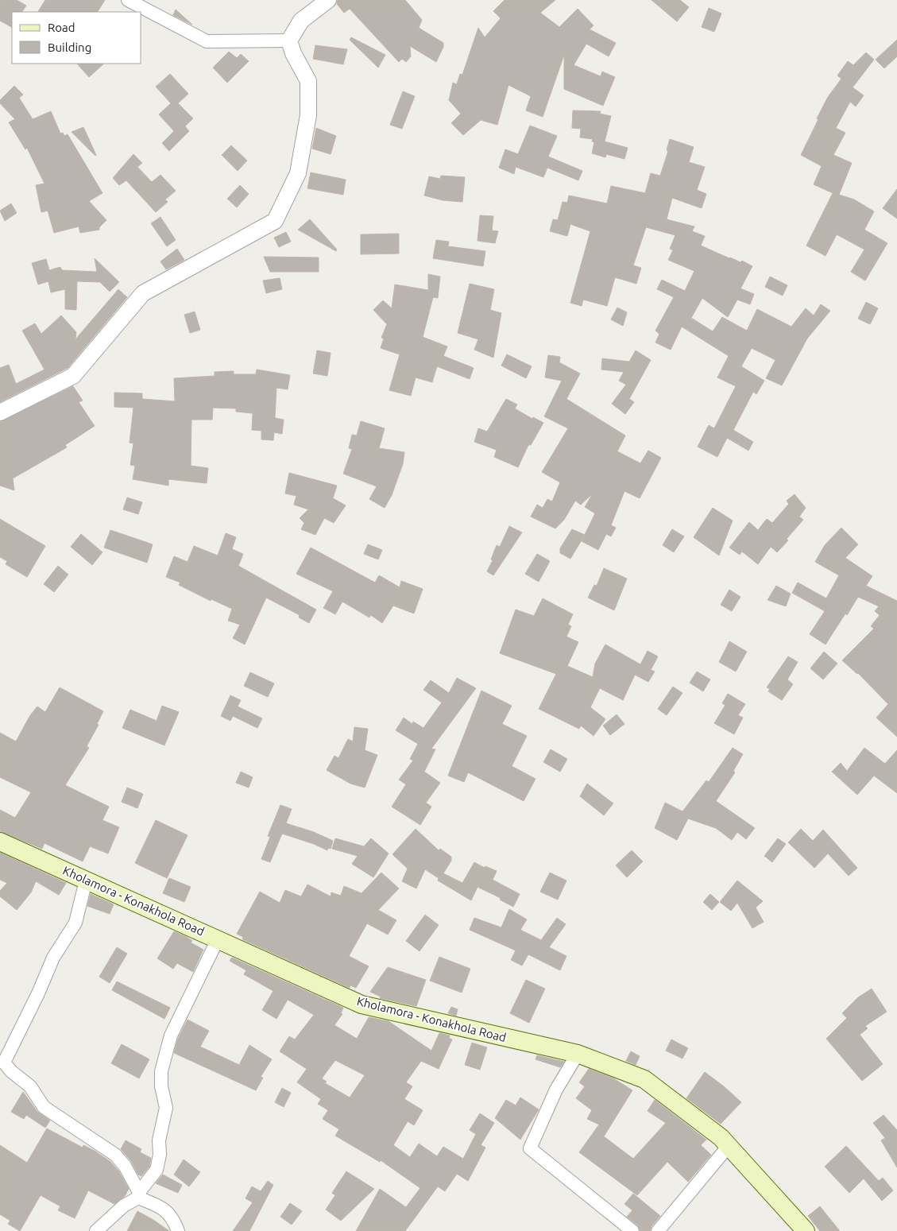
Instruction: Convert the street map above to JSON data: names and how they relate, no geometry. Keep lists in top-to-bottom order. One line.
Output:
{"streets":{"main road":["Kholamora - Konakhola Road"]},"legend":["Road","Building"]}
